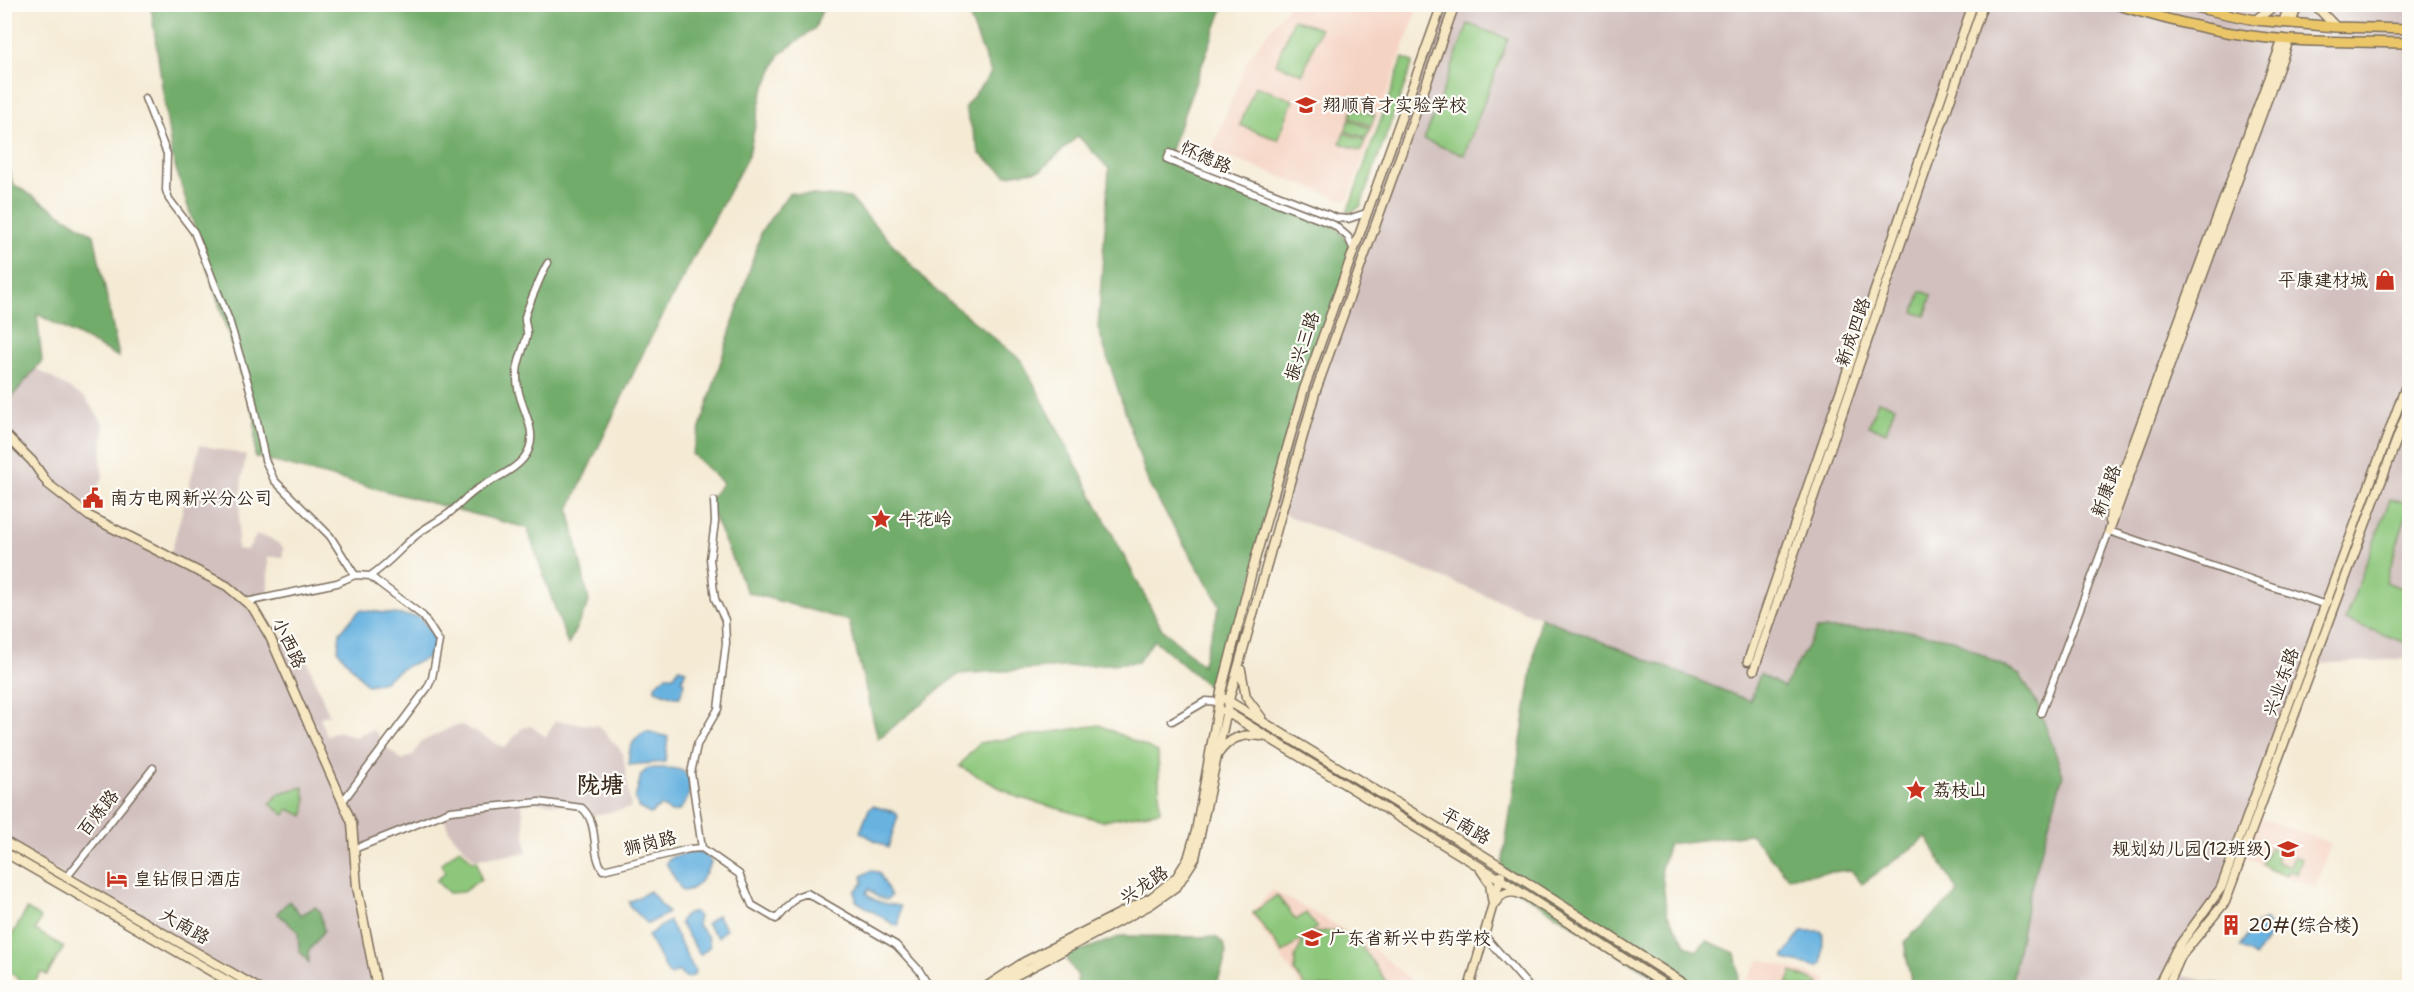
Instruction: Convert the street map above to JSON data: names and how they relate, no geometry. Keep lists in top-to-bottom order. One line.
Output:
{"streets":{"street":["怀德路","新成四路","振兴三路","新康路","小西路","兴业东路","百炼路","平南路","狮岗路","兴龙路","大南路"]},"crossings":[["怀德路","振兴三路"],["振兴三路","平南路"],["振兴三路","兴龙路"],["小西路","狮岗路"],["百炼路","大南路"],["平南路","兴龙路"]],"districts":["陇塘"],"places":{"school or university":["翔顺育才实验学校","规划幼儿园(12班级)","广东省新兴中药学校"],"shop":["平康建材城"],"public building":["南方电网新兴分公司"],"place":["牛花岭","荔枝山"],"hotel":["皇钻假日酒店"],"building":["20#(综合楼)"]}}
